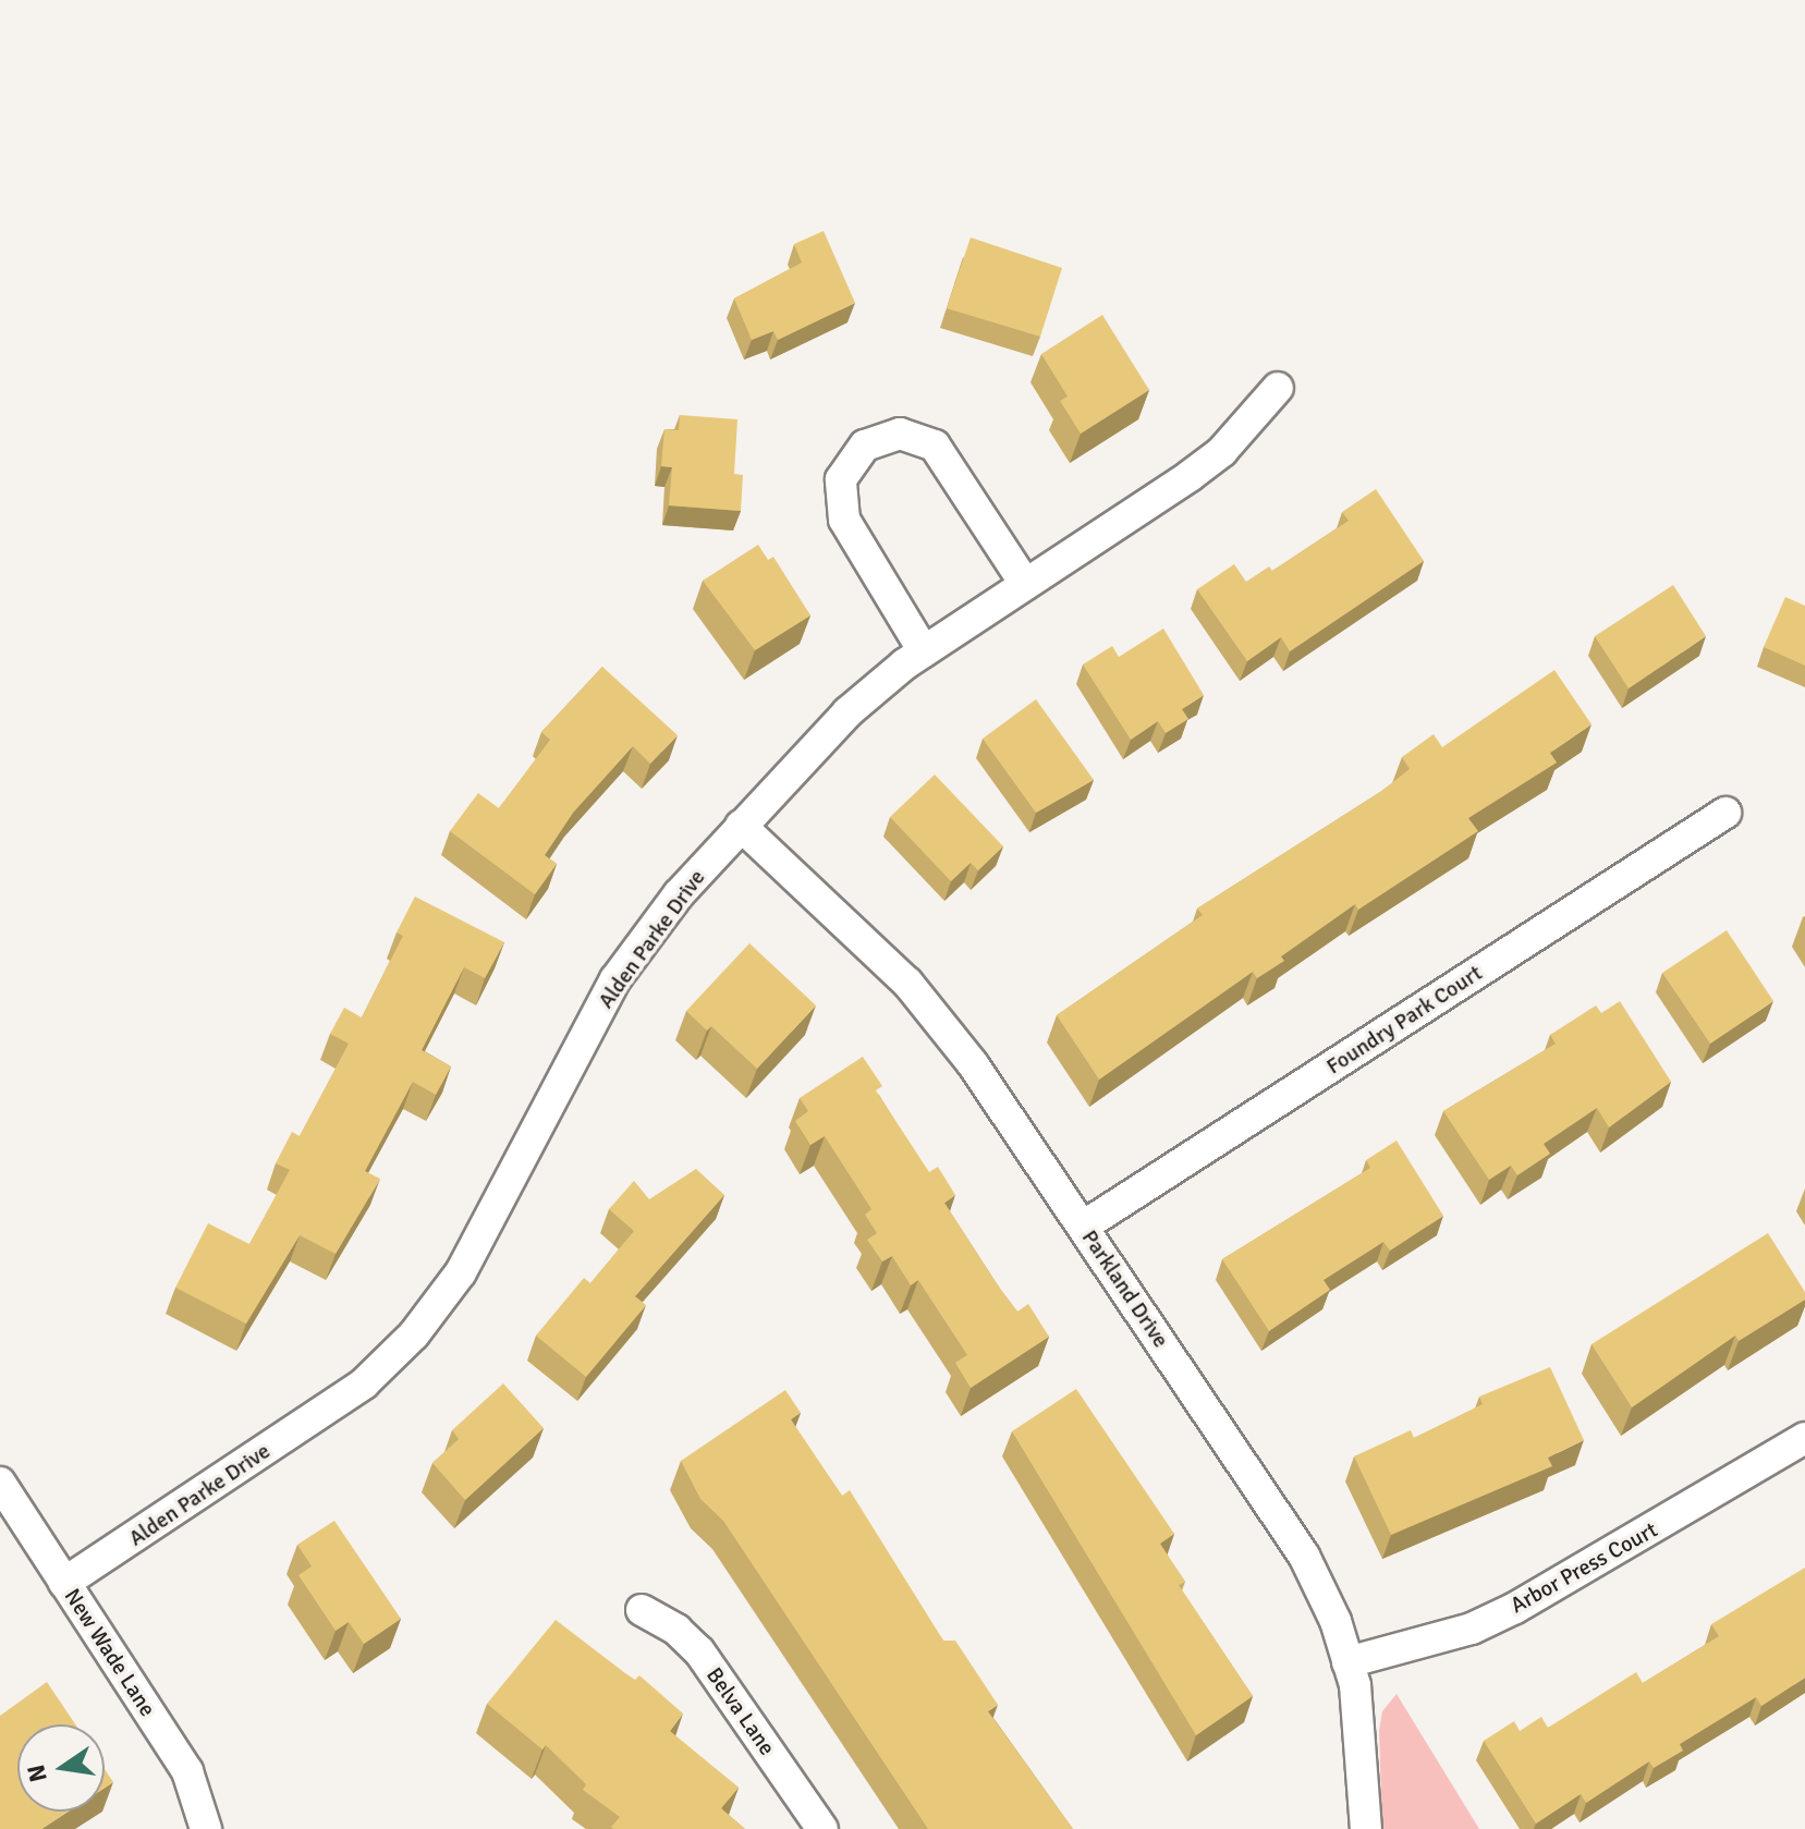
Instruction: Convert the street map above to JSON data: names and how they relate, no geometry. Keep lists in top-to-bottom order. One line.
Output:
{"streets":{"street":["Alden Parke Drive","Foundry Park Court","Parkland Drive","Arbor Press Court","New Wade Lane","Belva Lane"]},"crossings":[["Alden Parke Drive","Parkland Drive"],["Alden Parke Drive","New Wade Lane"],["Foundry Park Court","Parkland Drive"],["Parkland Drive","Arbor Press Court"]],"north":"left"}
